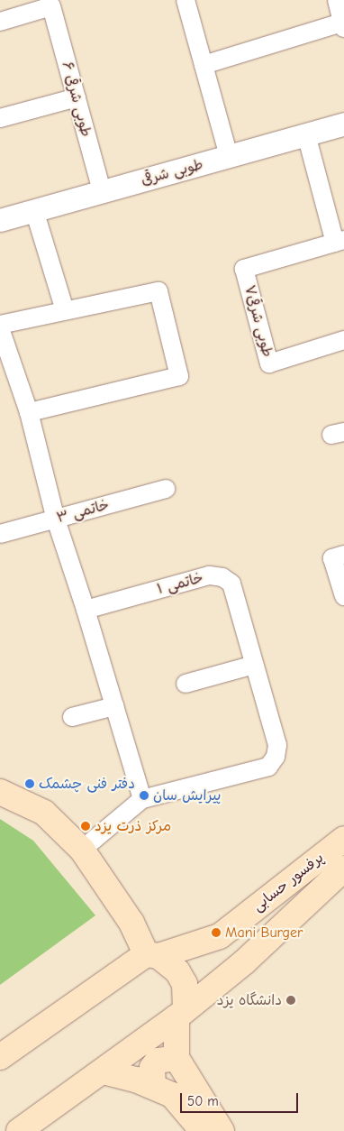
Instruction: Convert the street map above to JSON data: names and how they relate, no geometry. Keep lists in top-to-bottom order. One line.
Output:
{"streets":{"main road":["پرفسور حسابی"],"street":["طوبی شرقی ۶","طوبی شرقی","طوبی شرقی۷","خاتمی ۳","خاتمی ۱"]},"crossings":[["طوبی شرقی ۶","طوبی شرقی"],["طوبی شرقی","طوبی شرقی۷"]],"places":["دفتر فنی چشمک","پیرایش سان","مرکز ذرت یزد","Mani Burger","دانشگاه یزد"],"scale_bar":"50 m"}
